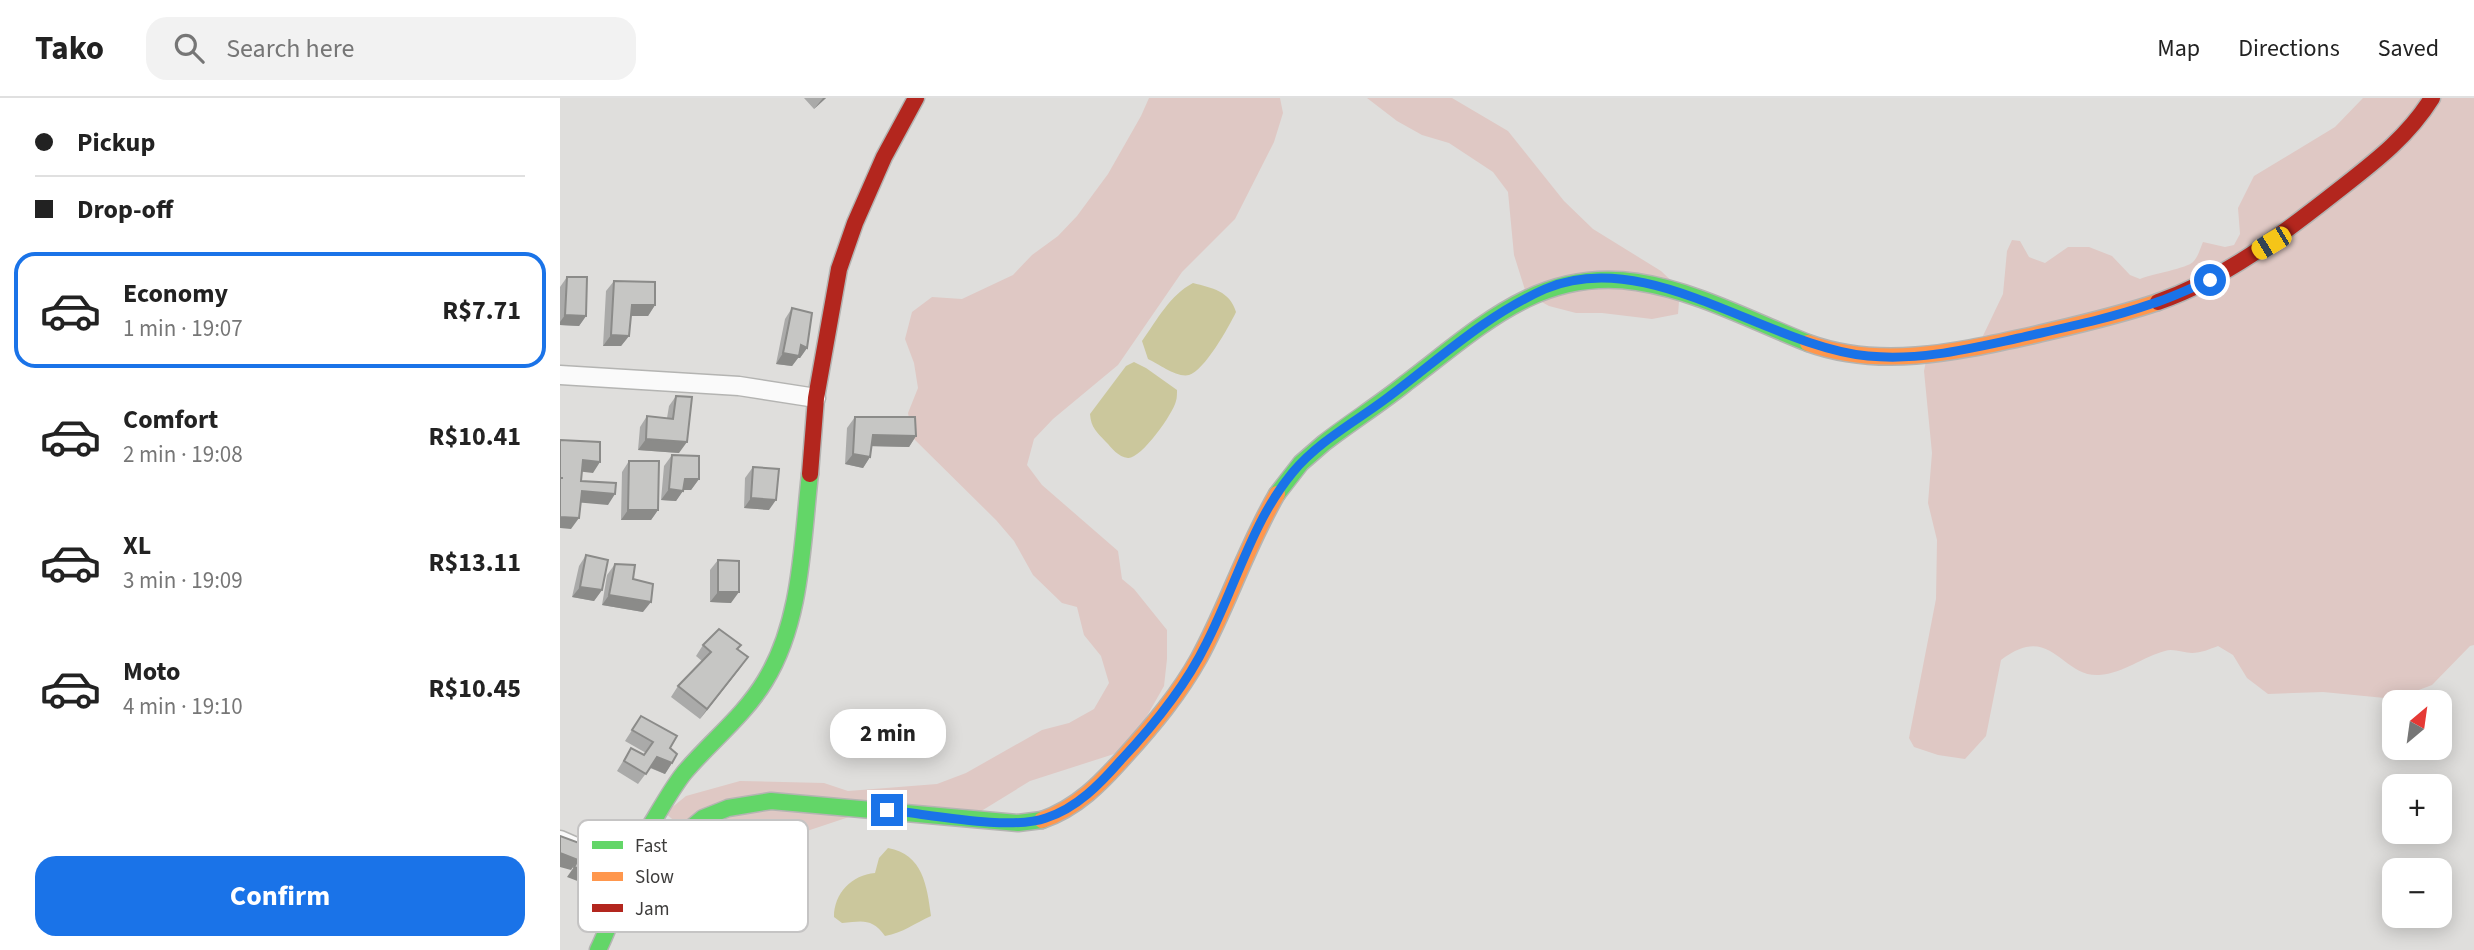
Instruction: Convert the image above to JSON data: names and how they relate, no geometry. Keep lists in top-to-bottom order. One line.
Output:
{"legend":["Fast","Slow","Jam"],"north":"top right","page":{"header":"Tako","search":"Search here","nav":["Map","Directions","Saved"],"banner":["Pickup","Drop-off"],"list":[{"name":"Economy","note":"1 min · 19:07","value":"R$7.71"},{"name":"Comfort","note":"2 min · 19:08","value":"R$10.41"},{"name":"XL","note":"3 min · 19:09","value":"R$13.11"},{"name":"Moto","note":"4 min · 19:10","value":"R$10.45"}],"map_buttons":["+","−"],"bubble":"2 min","buttons":"Confirm"}}
